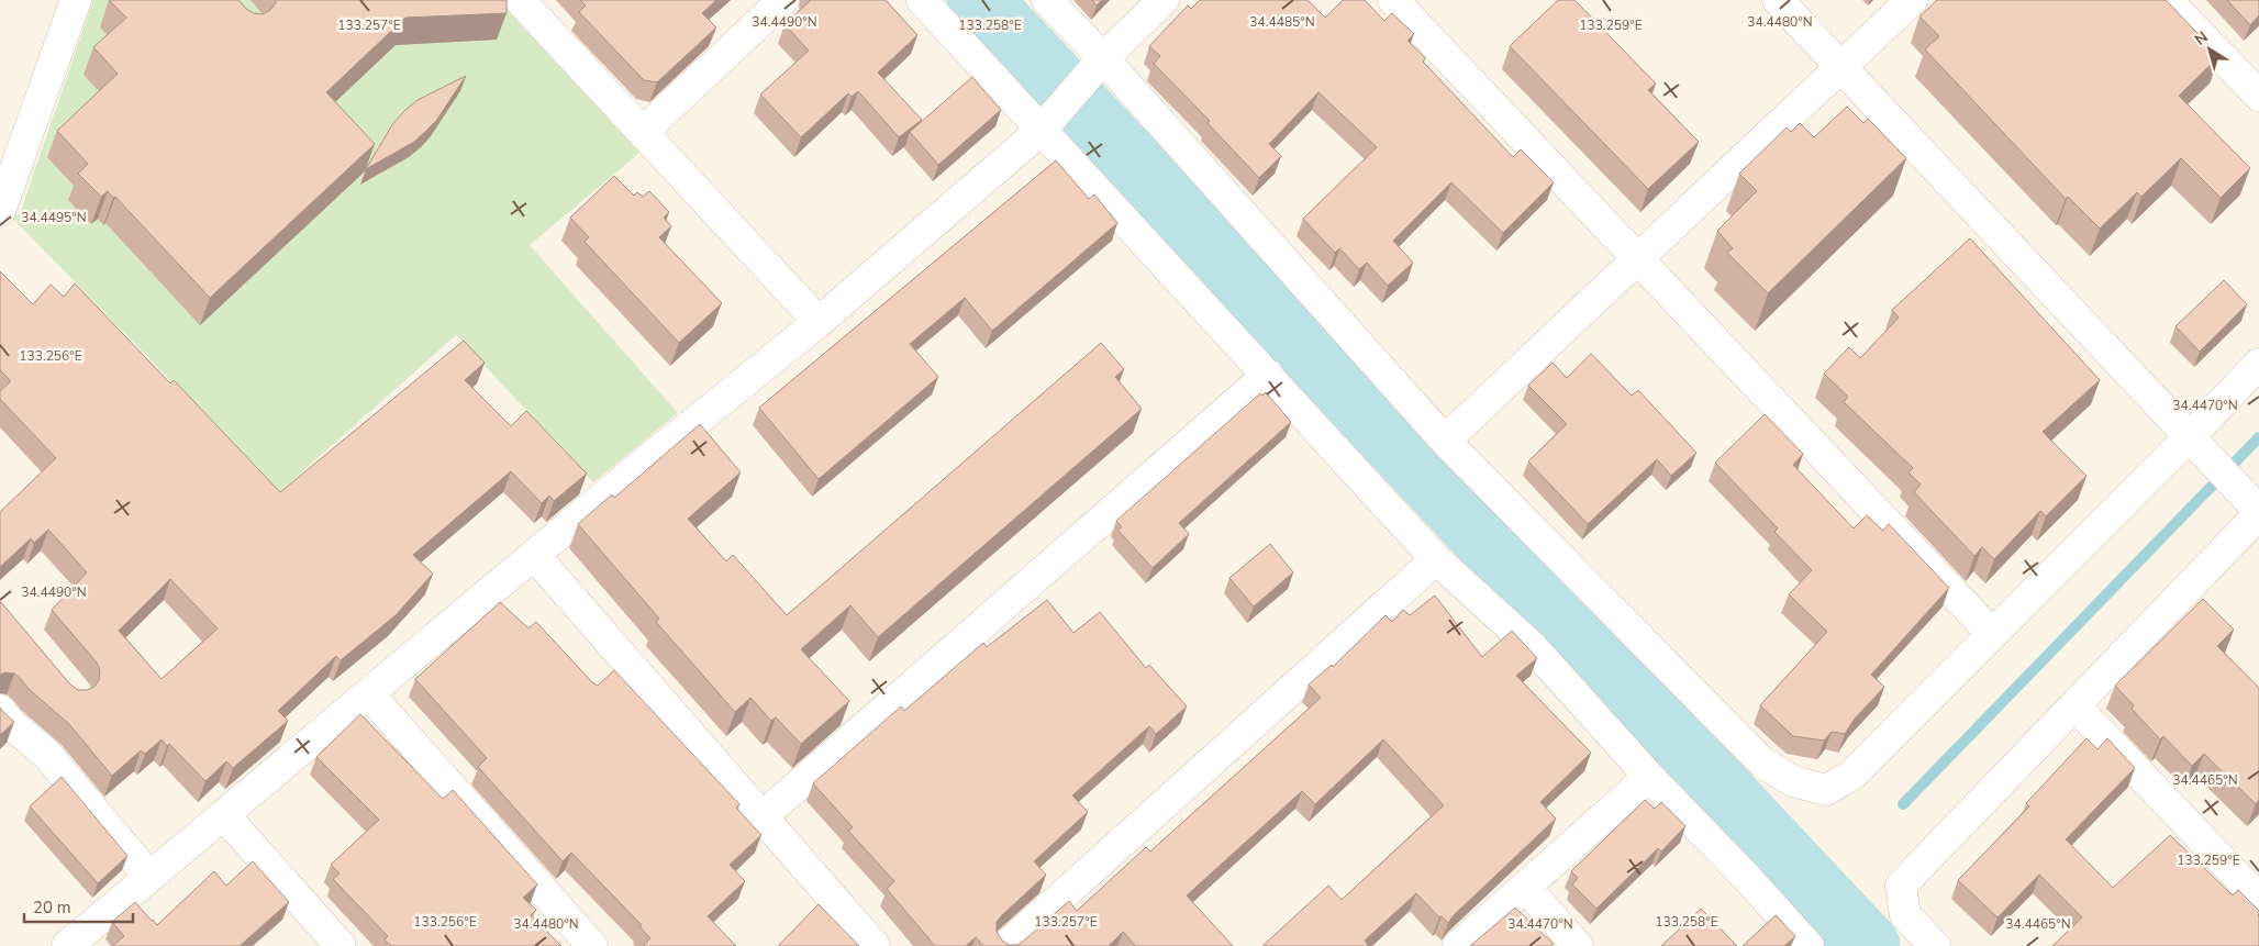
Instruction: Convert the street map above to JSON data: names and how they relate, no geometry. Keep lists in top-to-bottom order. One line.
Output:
{"scale_bar":"20 m","north":"top left","coordinates":["34.4490°N","34.4485°N","34.4480°N","133.257°E","133.258°E","133.259°E","34.4495°N","133.256°E","34.4470°N","34.4465°N"]}
